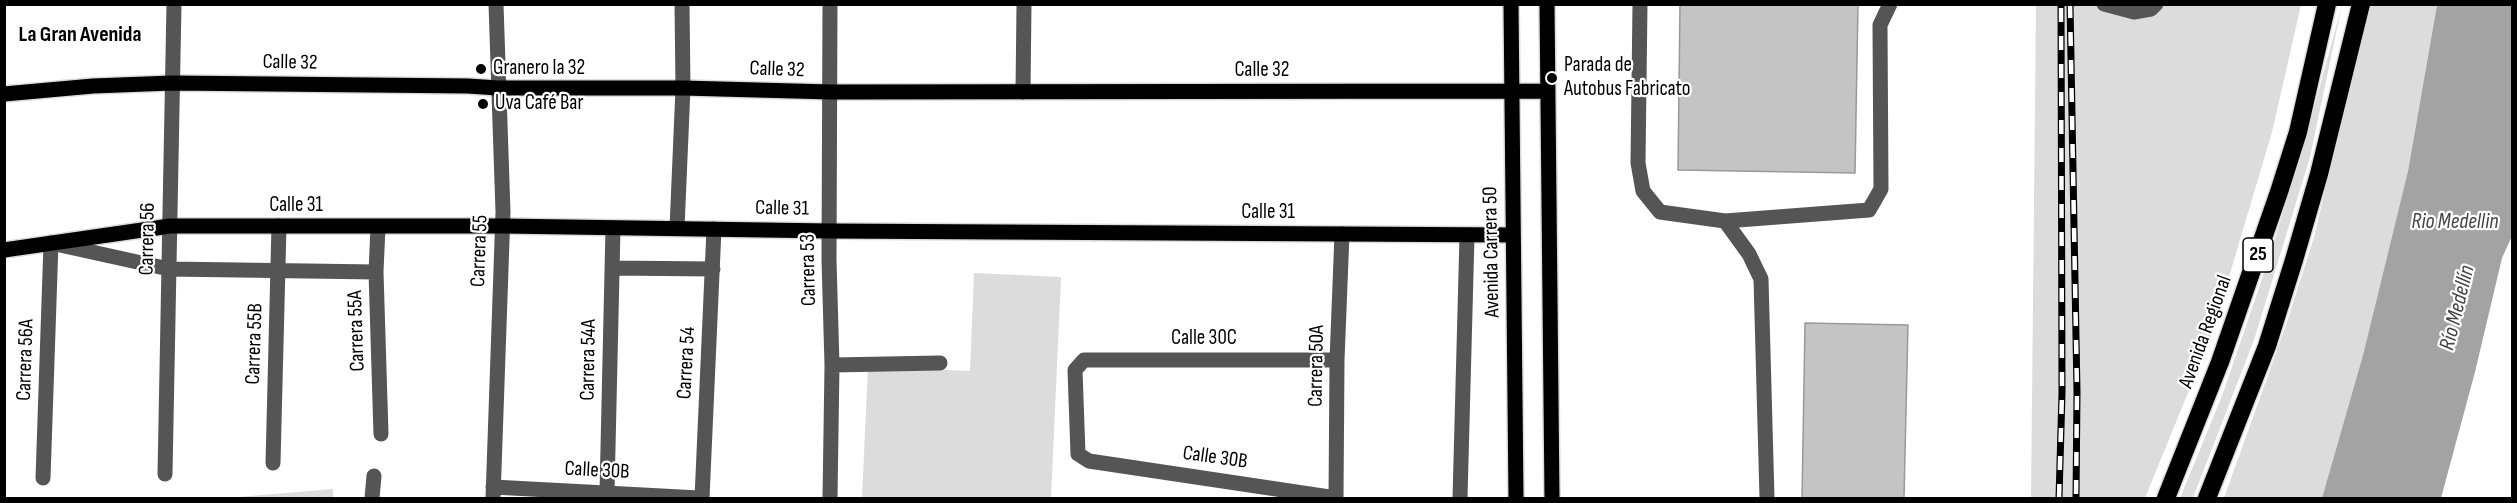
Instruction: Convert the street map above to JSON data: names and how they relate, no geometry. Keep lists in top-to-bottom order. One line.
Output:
{"streets":{"highway":["25","Avenida Regional"],"main road":["Calle 32","Calle 31","Avenida Carrera 50"],"street":["Carrera 56","Carrera 55","Carrera 53","Carrera 55A","Calle 30C","Carrera 55B","Carrera 56A","Carrera 54A","Carrera 54","Carrera 50A","Calle 30B"]},"crossings":[["Calle 32","Carrera 56"],["Calle 32","Carrera 55"],["Calle 32","Avenida Carrera 50"],["Calle 32","Carrera 53"],["Calle 31","Carrera 56"],["Calle 31","Carrera 55"],["Calle 31","Avenida Carrera 50"],["Calle 31","Carrera 53"],["Calle 31","Carrera 55A"],["Calle 31","Carrera 55B"],["Calle 31","Carrera 56A"],["Calle 31","Carrera 54A"],["Calle 31","Carrera 54"],["Calle 31","Carrera 50A"],["Carrera 55","Calle 30B"],["Calle 30C","Carrera 50A"],["Calle 30C","Calle 30B"],["Carrera 54A","Calle 30B"],["Carrera 54","Calle 30B"],["Carrera 50A","Calle 30B"]],"districts":["La Gran Avenida"],"water":["Rio Medellin","Río Medellín"],"places":["Granero la 32","Parada de Autobus Fabricato","Uva Café Bar"]}
